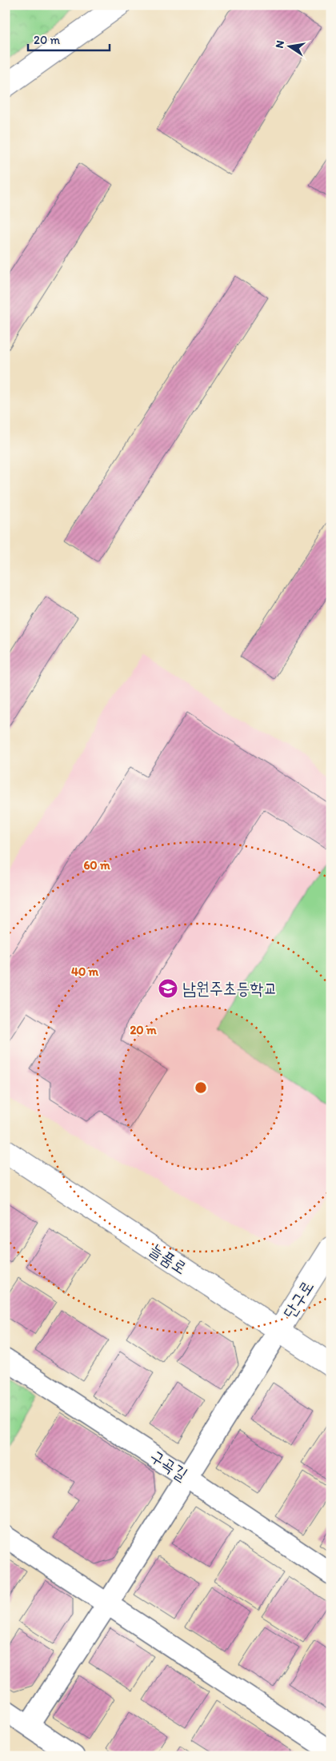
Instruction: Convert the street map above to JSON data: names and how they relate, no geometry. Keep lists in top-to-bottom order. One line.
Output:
{"streets":{"street":["늘품로","단구로","구곡길"]},"crossings":[["늘품로","단구로"]],"places":{"school or university":["남원주초등학교"]},"scale_bar":"20 m","north":"left","rings":["60 m","40 m","20 m"]}
